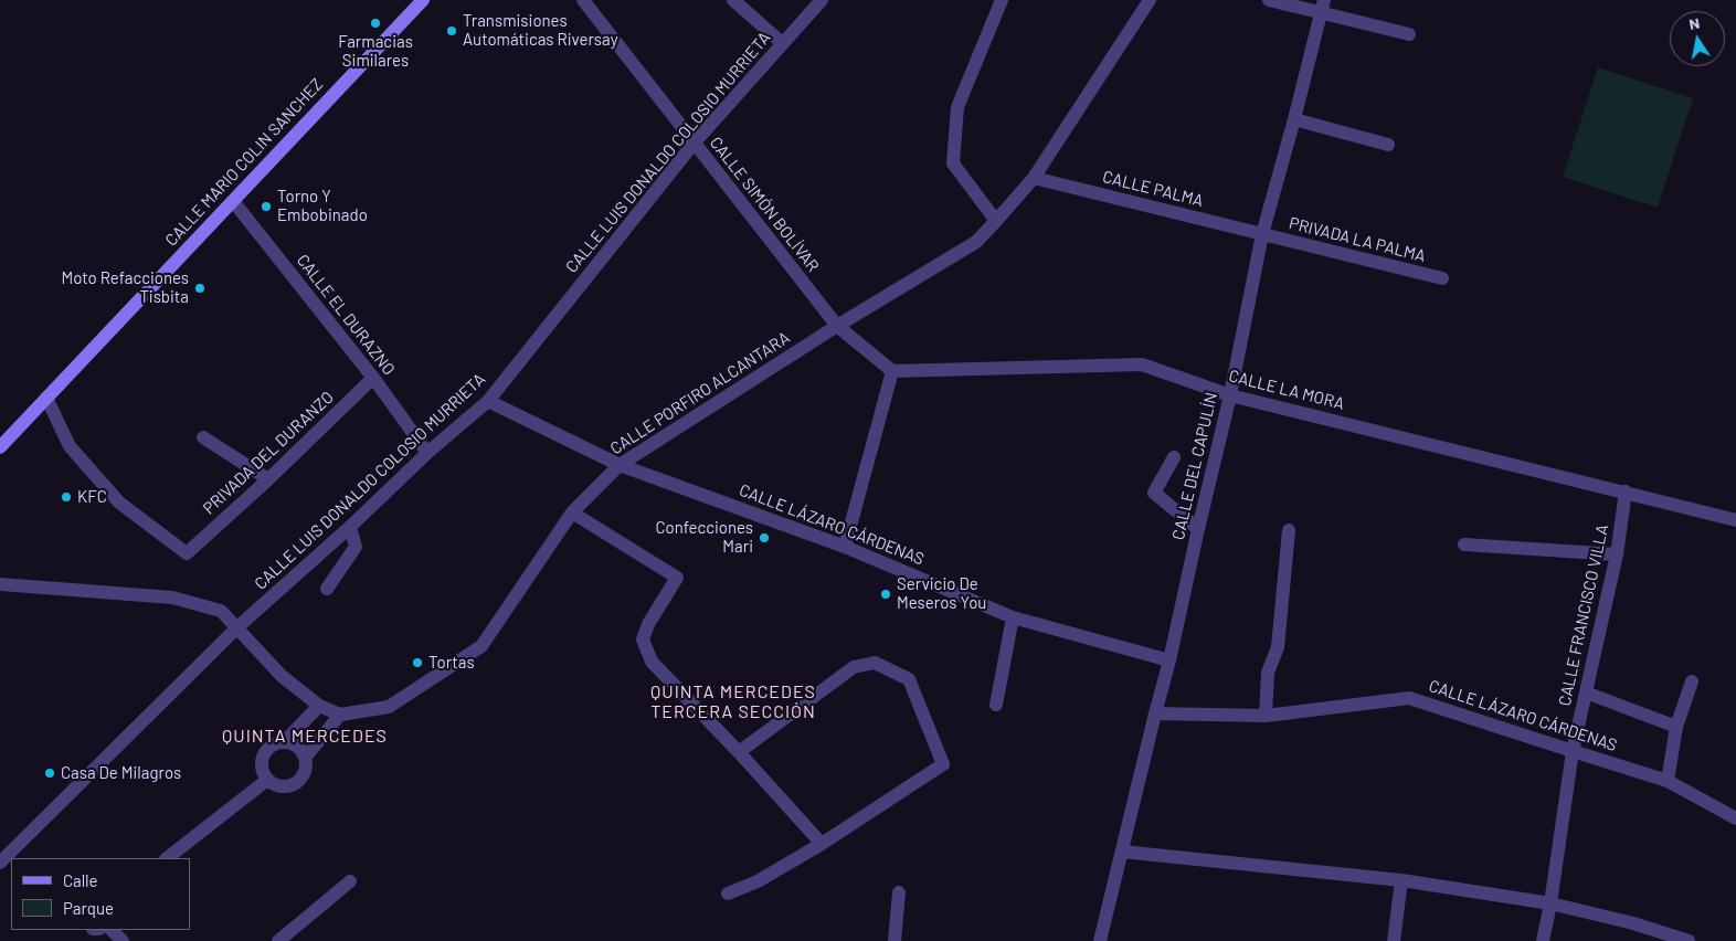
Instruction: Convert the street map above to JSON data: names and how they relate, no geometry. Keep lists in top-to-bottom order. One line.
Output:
{"streets":{"main road":["CALLE MARIO COLIN SANCHEZ"],"street":["CALLE LUIS DONALDO COLOSIO MURRIETA","CALLE PALMA","CALLE SIMÓN BOLÍVAR","PRIVADA LA PALMA","CALLE EL DURAZNO","CALLE LA MORA","CALLE PORFIRO ALCANTARA","PRIVADA DEL DURANZO","CALLE DEL CAPULÍN","CALLE LÁZARO CÁRDENAS","CALLE FRANCISCO VILLA"]},"crossings":[["CALLE LUIS DONALDO COLOSIO MURRIETA","CALLE SIMÓN BOLÍVAR"],["CALLE LUIS DONALDO COLOSIO MURRIETA","CALLE EL DURAZNO"],["CALLE LUIS DONALDO COLOSIO MURRIETA","CALLE PORFIRO ALCANTARA"],["CALLE LUIS DONALDO COLOSIO MURRIETA","CALLE LÁZARO CÁRDENAS"],["CALLE MARIO COLIN SANCHEZ","CALLE EL DURAZNO"],["CALLE MARIO COLIN SANCHEZ","PRIVADA DEL DURANZO"],["CALLE PALMA","PRIVADA LA PALMA"],["CALLE PALMA","CALLE PORFIRO ALCANTARA"],["CALLE PALMA","CALLE DEL CAPULÍN"],["CALLE SIMÓN BOLÍVAR","CALLE PORFIRO ALCANTARA"],["PRIVADA LA PALMA","CALLE DEL CAPULÍN"],["CALLE EL DURAZNO","PRIVADA DEL DURANZO"],["CALLE LA MORA","CALLE DEL CAPULÍN"],["CALLE LA MORA","CALLE FRANCISCO VILLA"],["CALLE PORFIRO ALCANTARA","CALLE LÁZARO CÁRDENAS"],["CALLE DEL CAPULÍN","CALLE LÁZARO CÁRDENAS"],["CALLE LÁZARO CÁRDENAS","CALLE FRANCISCO VILLA"]],"districts":["QUINTA MERCEDES TERCERA SECCIÓN","QUINTA MERCEDES"],"places":["Farmacias Similares","Transmisiones Automáticas Riversay","Torno Y Embobinado","Moto Refacciones Tisbita","KFC","Confecciones Mari","Servicio De Meseros You","Tortas","Casa De Milagros"],"legend":["Calle","Parque"],"north":"top"}
